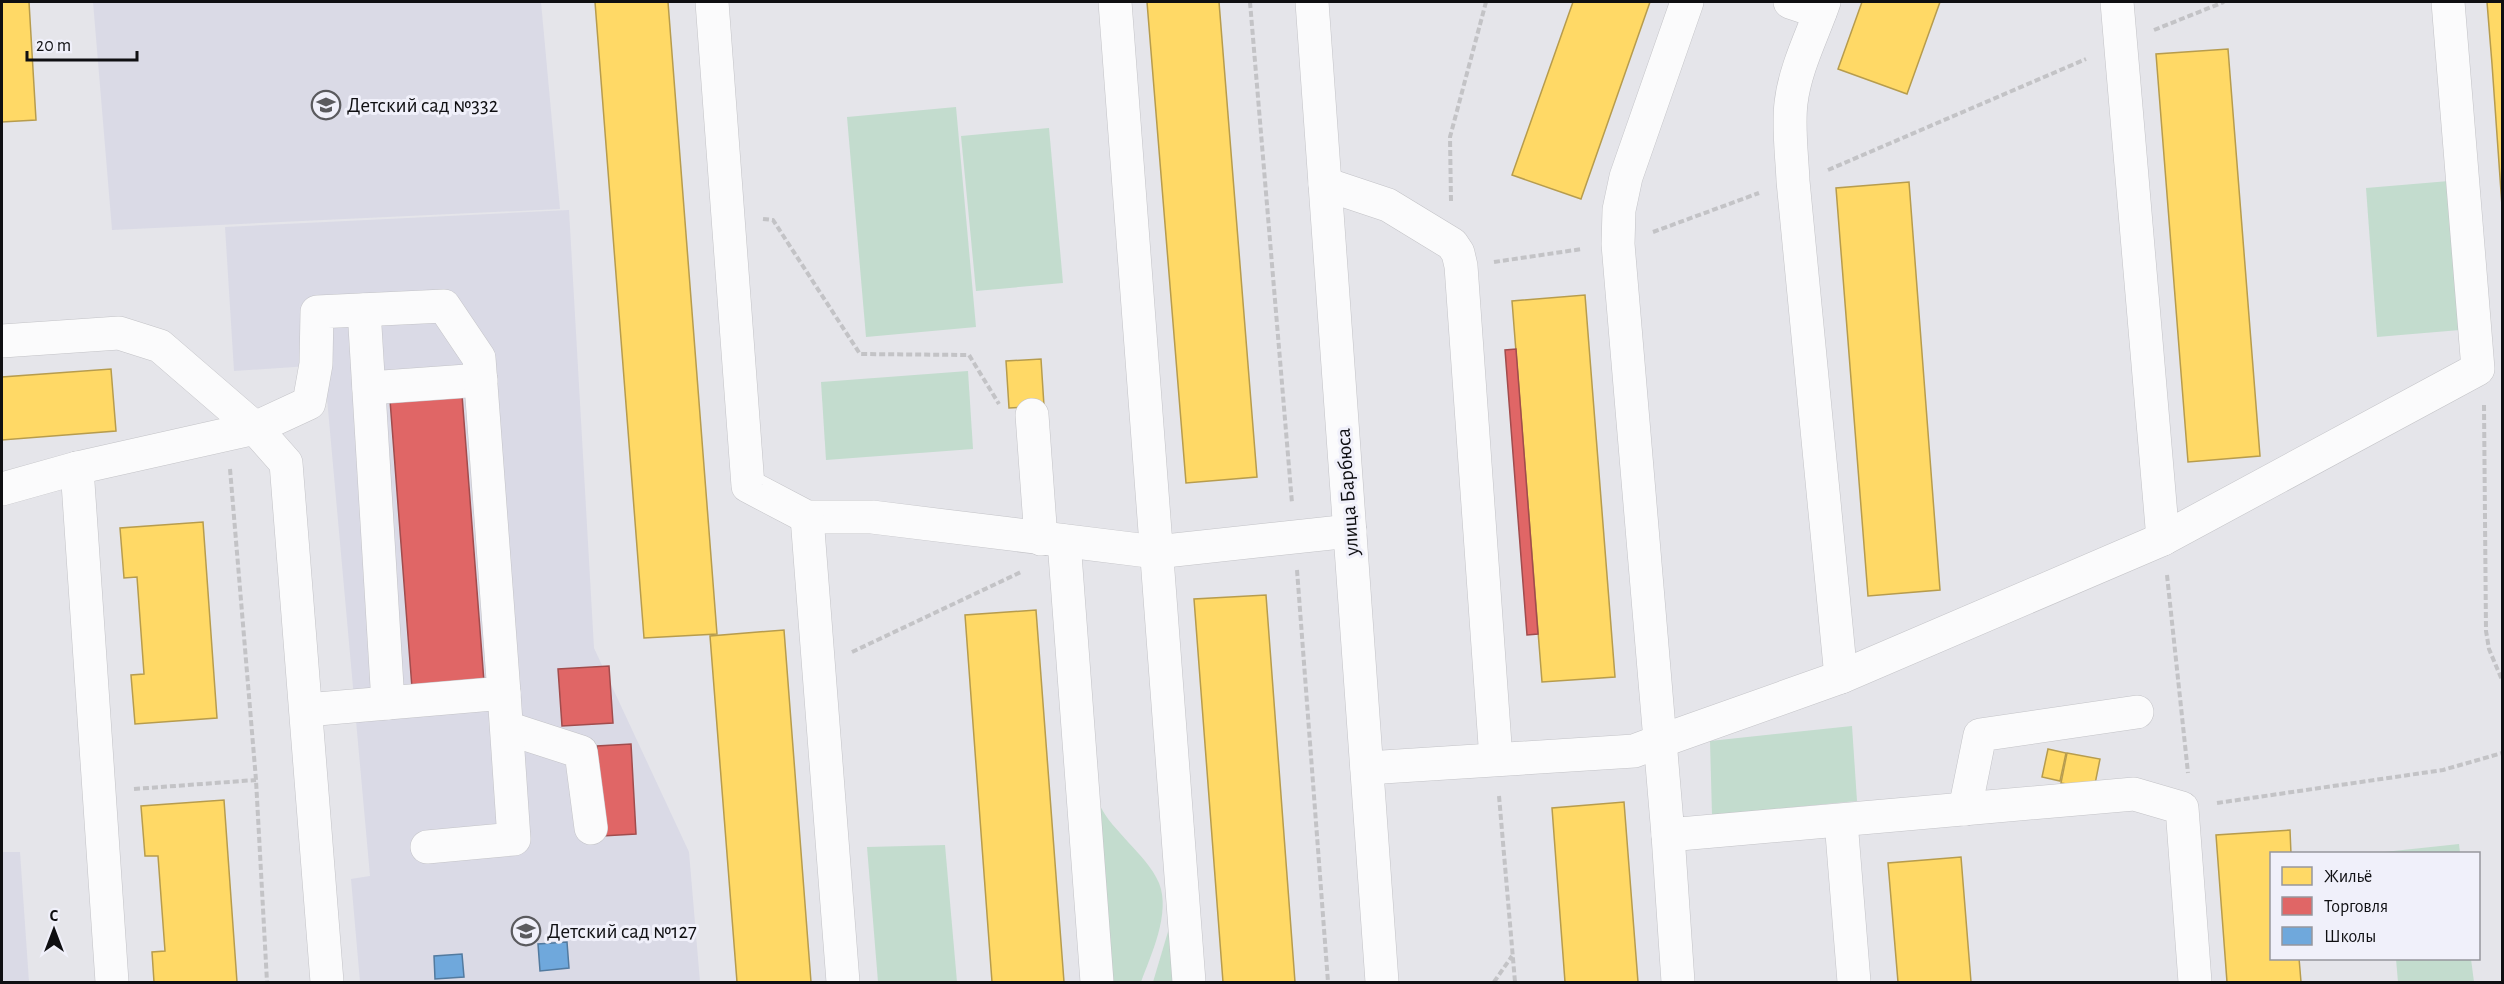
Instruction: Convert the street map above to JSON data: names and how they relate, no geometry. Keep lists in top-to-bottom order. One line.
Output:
{"streets":{"street":["улица Барбюса"]},"places":{"school or university":["Детский сад №332","Детский сад №127"]},"legend":["Жильё","Торговля","Школы"],"scale_bar":"20 m","north":"top"}
